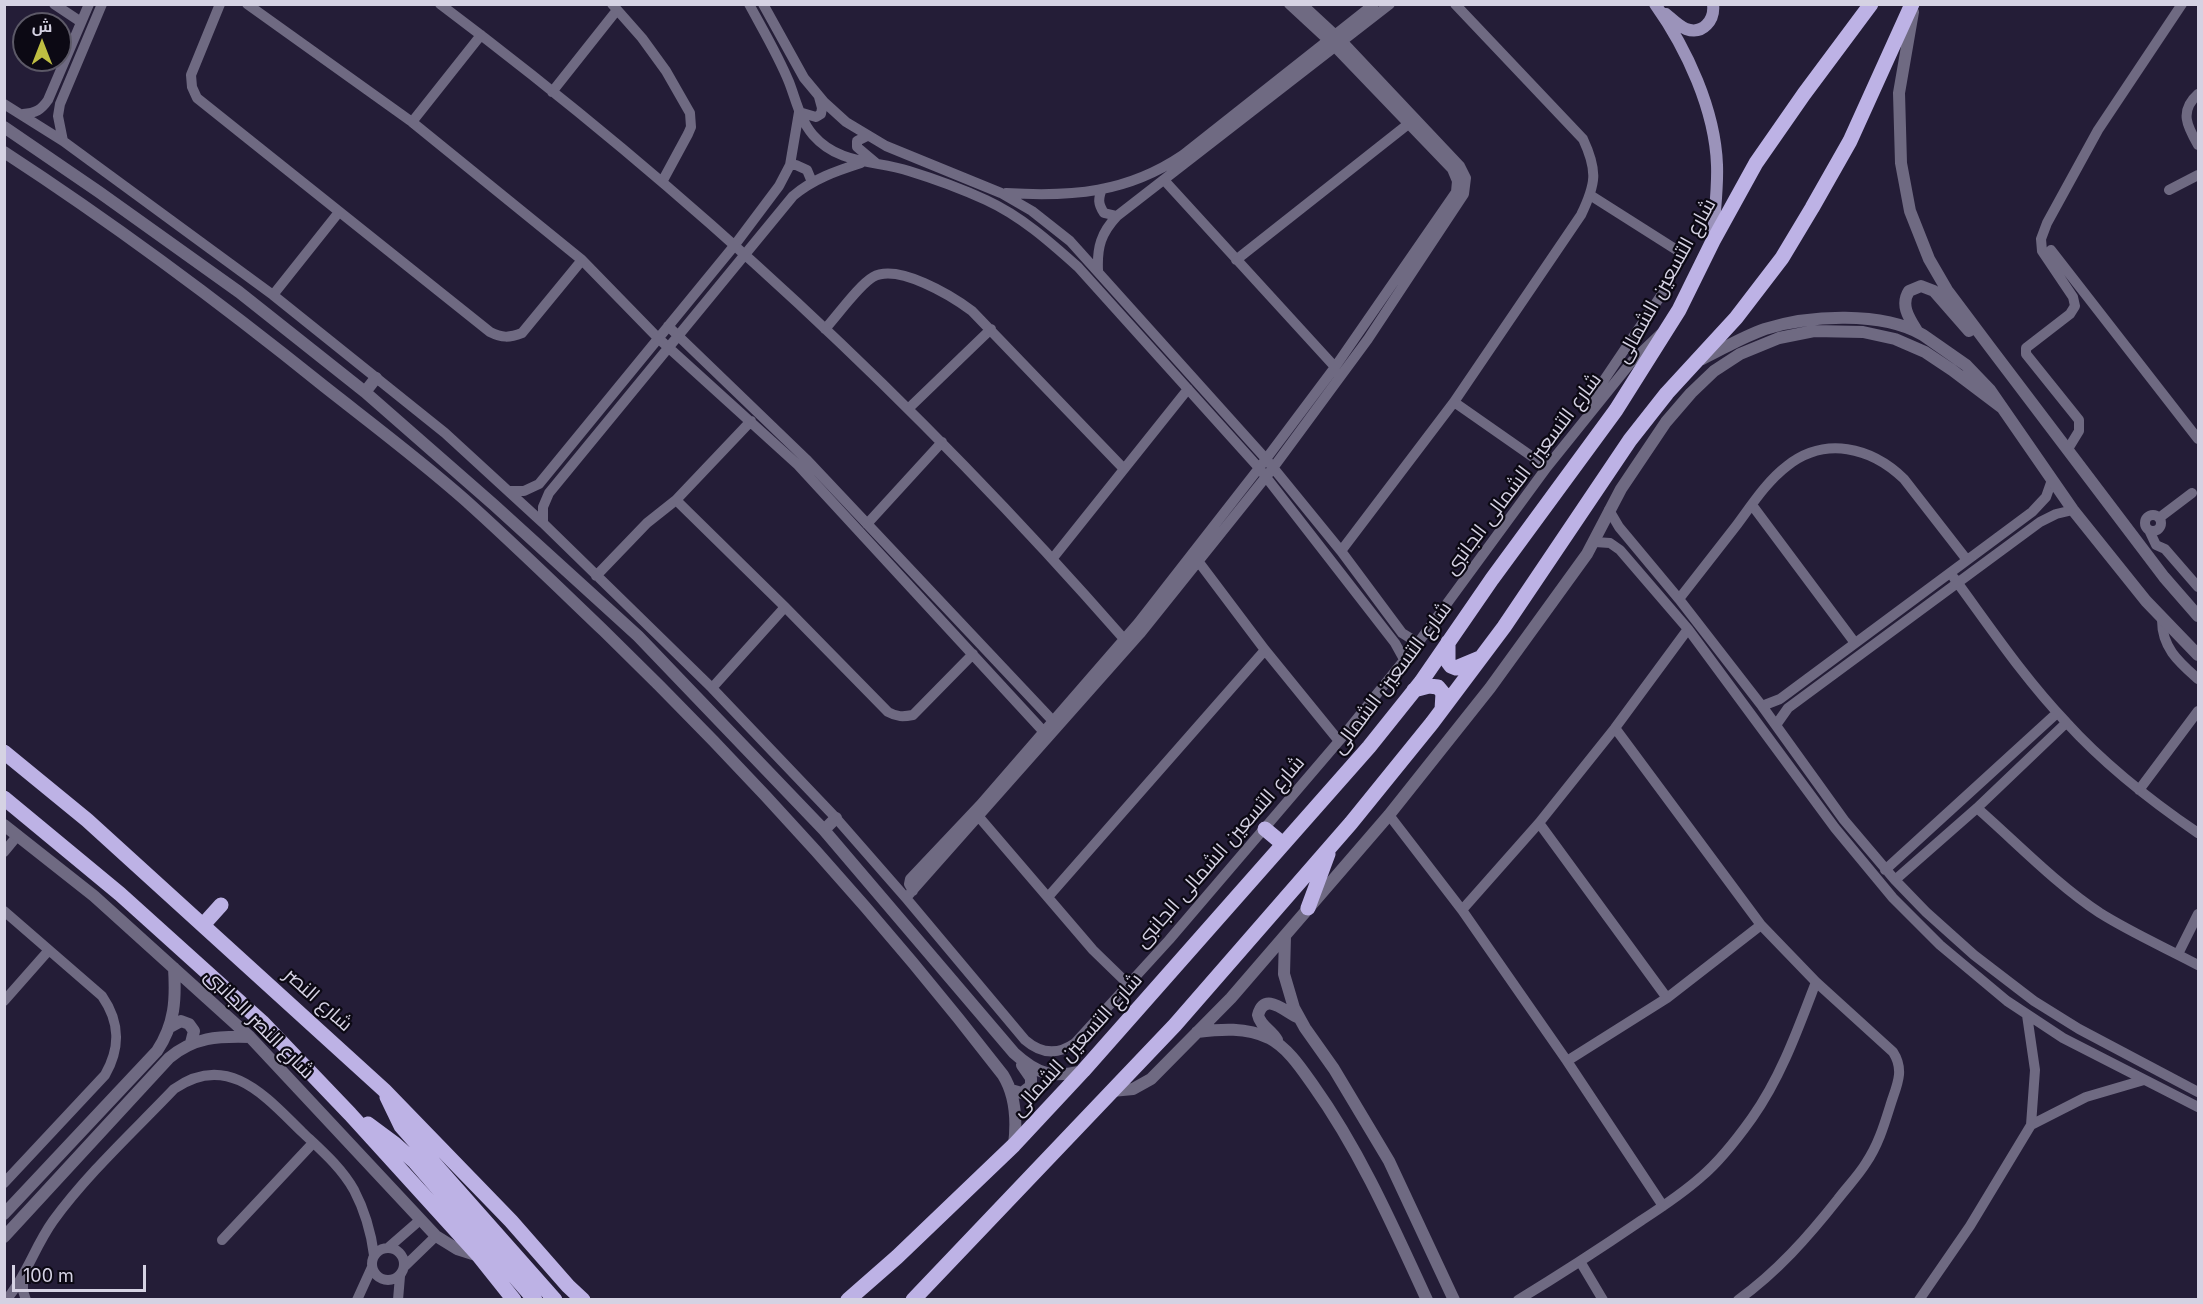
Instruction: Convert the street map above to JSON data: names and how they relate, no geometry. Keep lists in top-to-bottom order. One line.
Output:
{"streets":{"main road":["شارع التسعين الشمالى","شارع النصر"],"street":["شارع التسعين الشمالى الجانبى","شارع النصر الجانبى"]},"crossings":[["شارع التسعين الشمالى","شارع التسعين الشمالى الجانبى"]],"scale_bar":"100 m","north":"top"}
